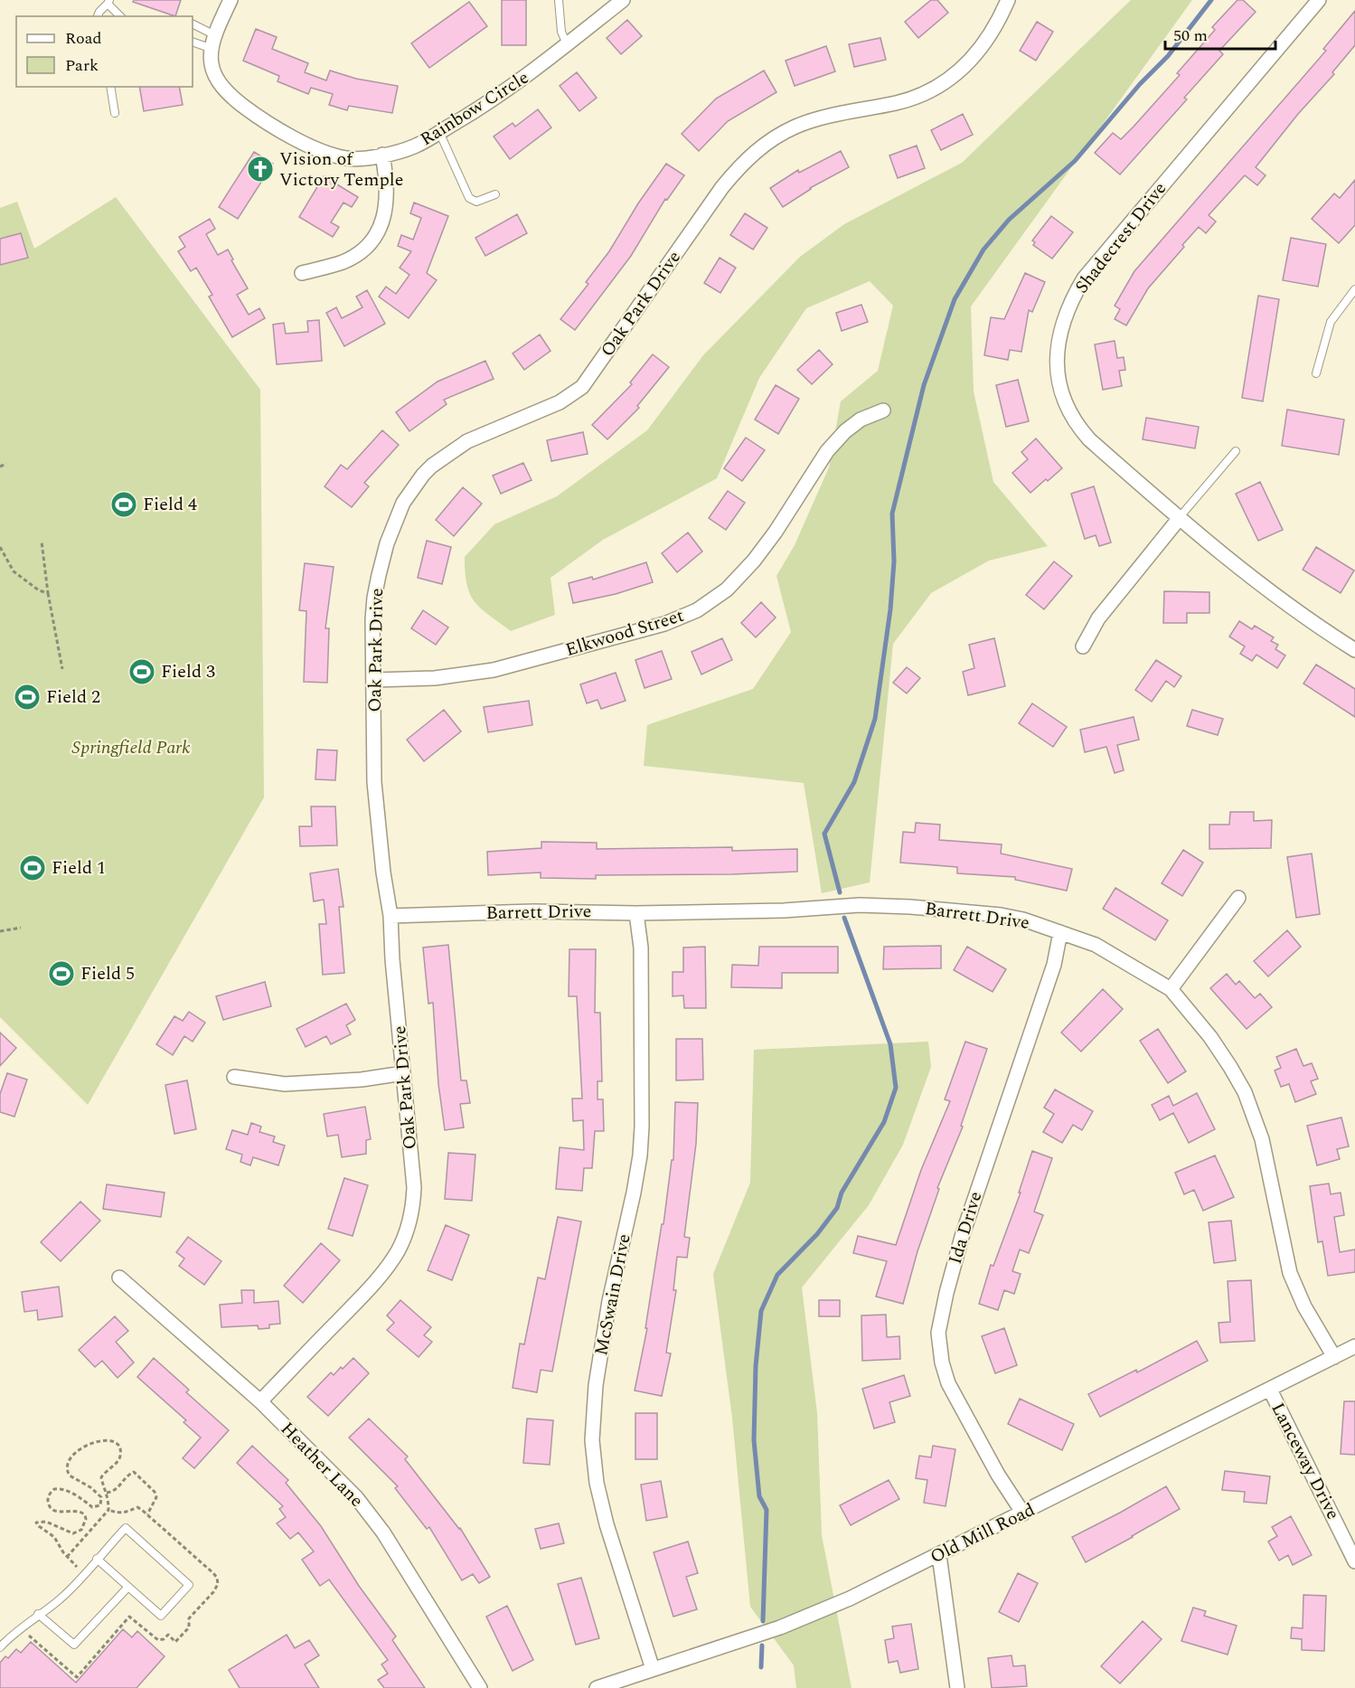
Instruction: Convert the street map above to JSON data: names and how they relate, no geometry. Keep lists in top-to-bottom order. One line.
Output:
{"streets":{"street":["Rainbow Circle","Shadecrest Drive","Oak Park Drive","Elkwood Street","Barrett Drive","Ida Drive","McSwain Drive","Lanceway Drive","Heather Lane","Old Mill Road"]},"crossings":[["Oak Park Drive","Elkwood Street"],["Oak Park Drive","Barrett Drive"],["Oak Park Drive","Heather Lane"],["Barrett Drive","Ida Drive"],["Barrett Drive","McSwain Drive"],["Barrett Drive","Old Mill Road"],["Ida Drive","Old Mill Road"],["McSwain Drive","Old Mill Road"],["Lanceway Drive","Old Mill Road"]],"parks":["Springfield Park"],"places":{"church":["Vision of Victory Temple"],"sports":["Field 4","Field 3","Field 2","Field 1","Field 5"]},"legend":["Road","Park"],"scale_bar":"50 m"}
